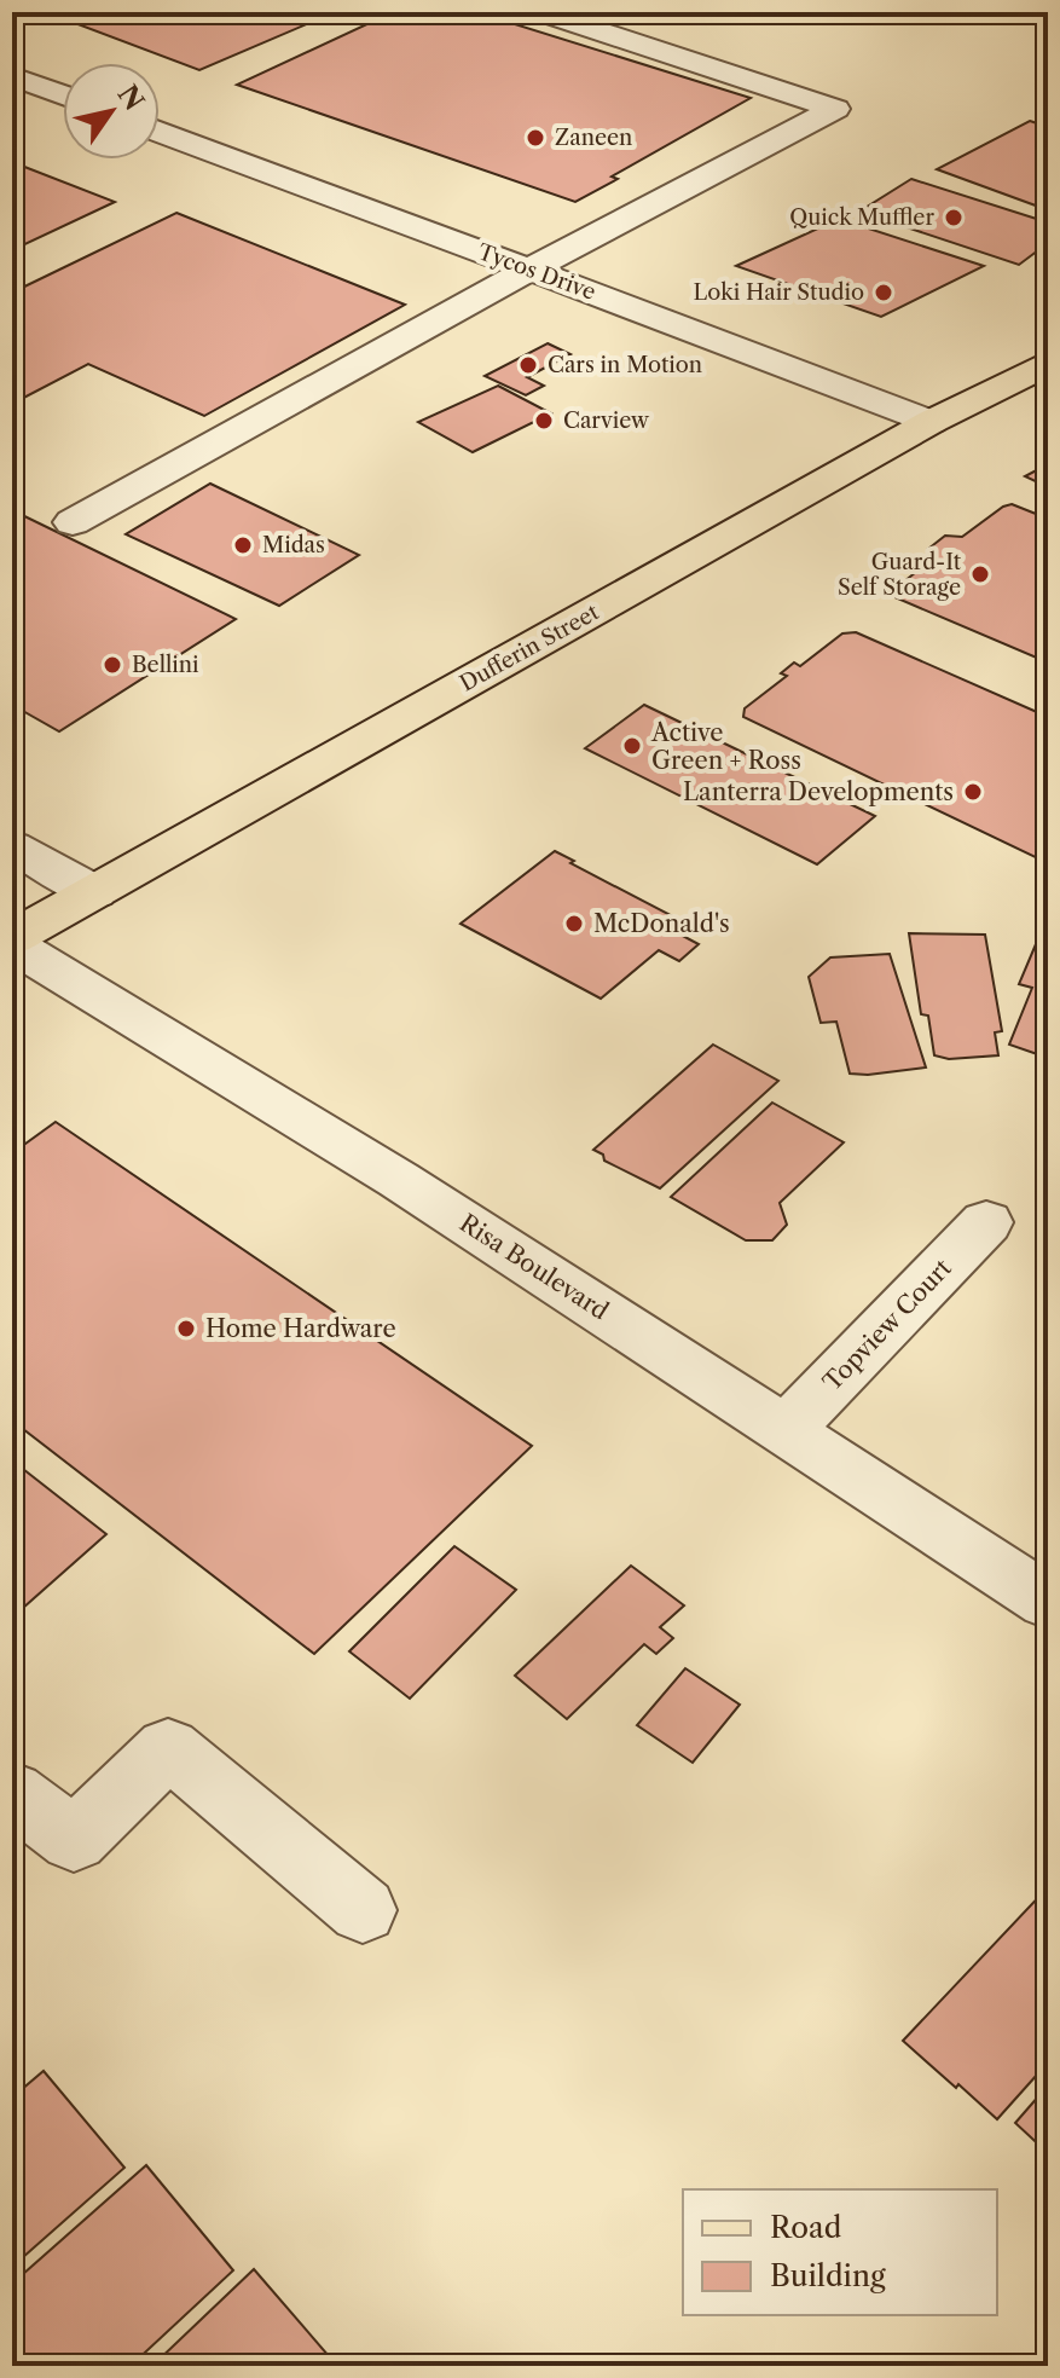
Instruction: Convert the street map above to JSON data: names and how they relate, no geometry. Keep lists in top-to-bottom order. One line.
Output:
{"streets":{"main road":["Dufferin Street"],"street":["Tycos Drive","Risa Boulevard","Topview Court"]},"crossings":[["Tycos Drive","Dufferin Street"],["Dufferin Street","Risa Boulevard"],["Risa Boulevard","Topview Court"]],"places":["Zaneen","Quick Muffler","Loki Hair Studio","Cars in Motion","Carview","Midas","Guard-It Self Storage","Bellini","Active Green + Ross","Lanterra Developments","McDonald's","Home Hardware"],"legend":["Road","Building"],"north":"top right"}
